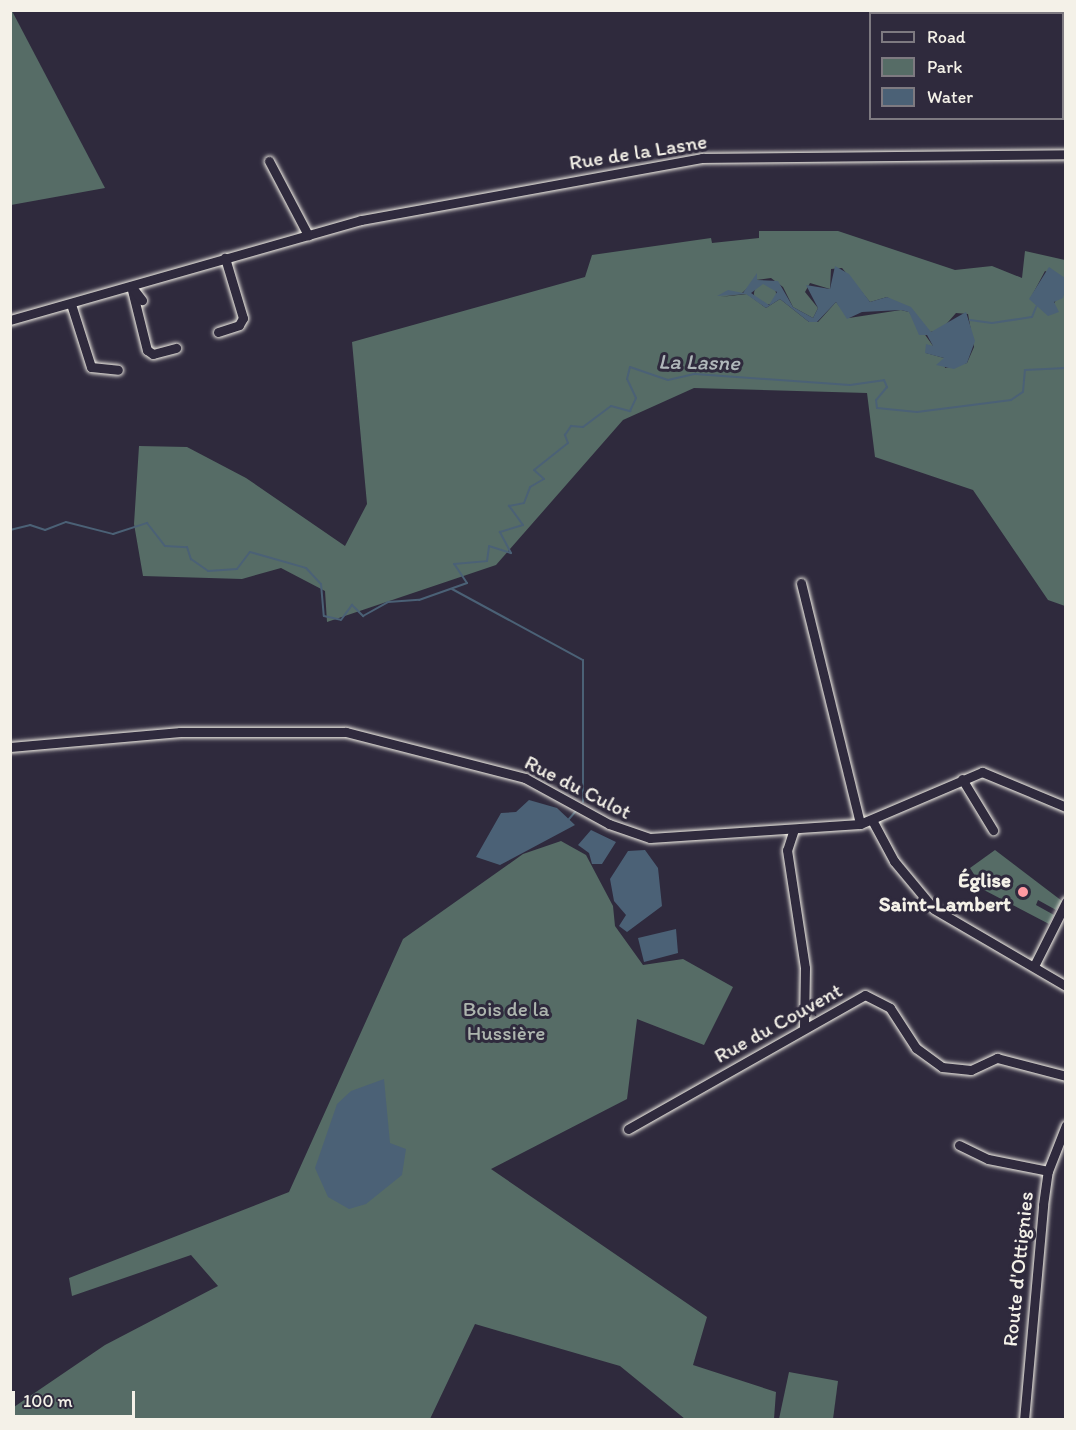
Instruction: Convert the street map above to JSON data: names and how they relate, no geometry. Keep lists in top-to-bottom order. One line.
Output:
{"streets":{"street":["Rue de la Lasne","Rue du Culot","Rue du Couvent","Route d'Ottignies"]},"water":["La Lasne"],"parks":["Bois de la Hussière"],"places":["Église Saint-Lambert"],"legend":["Road","Park","Water"],"scale_bar":"100 m"}
